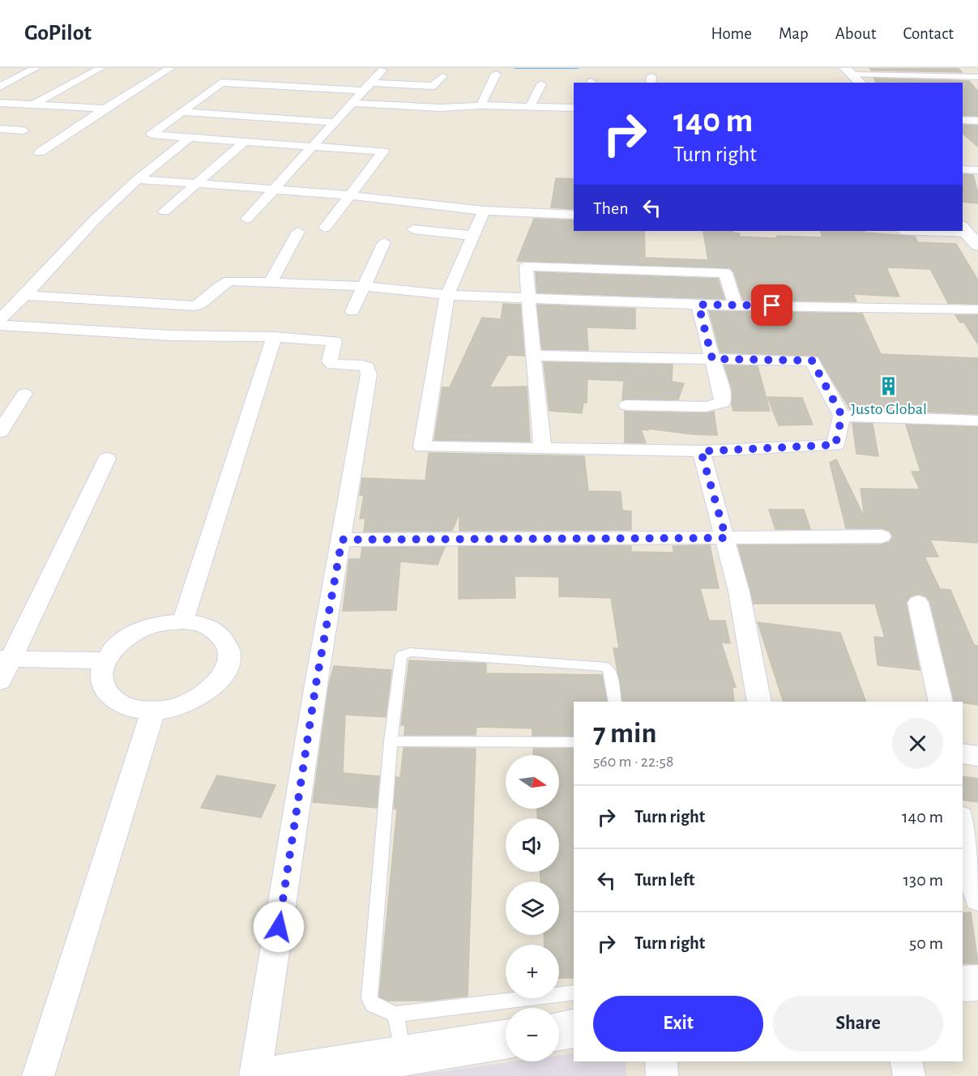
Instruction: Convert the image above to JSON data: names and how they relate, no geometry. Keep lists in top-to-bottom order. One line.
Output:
{"places":{"building":["Justo Global"]},"north":"right","page":{"header":"GoPilot","nav":["Home","Map","About","Contact"],"turn":["140 m","Turn right"],"then":"Then","heading":["7 min","560 m · 22:58"],"map_buttons":["+","−"],"list":[{"name":"Turn right","value":"140 m"},{"name":"Turn left","value":"130 m"},{"name":"Turn right","value":"50 m"}],"buttons":["Exit","Share"]}}
